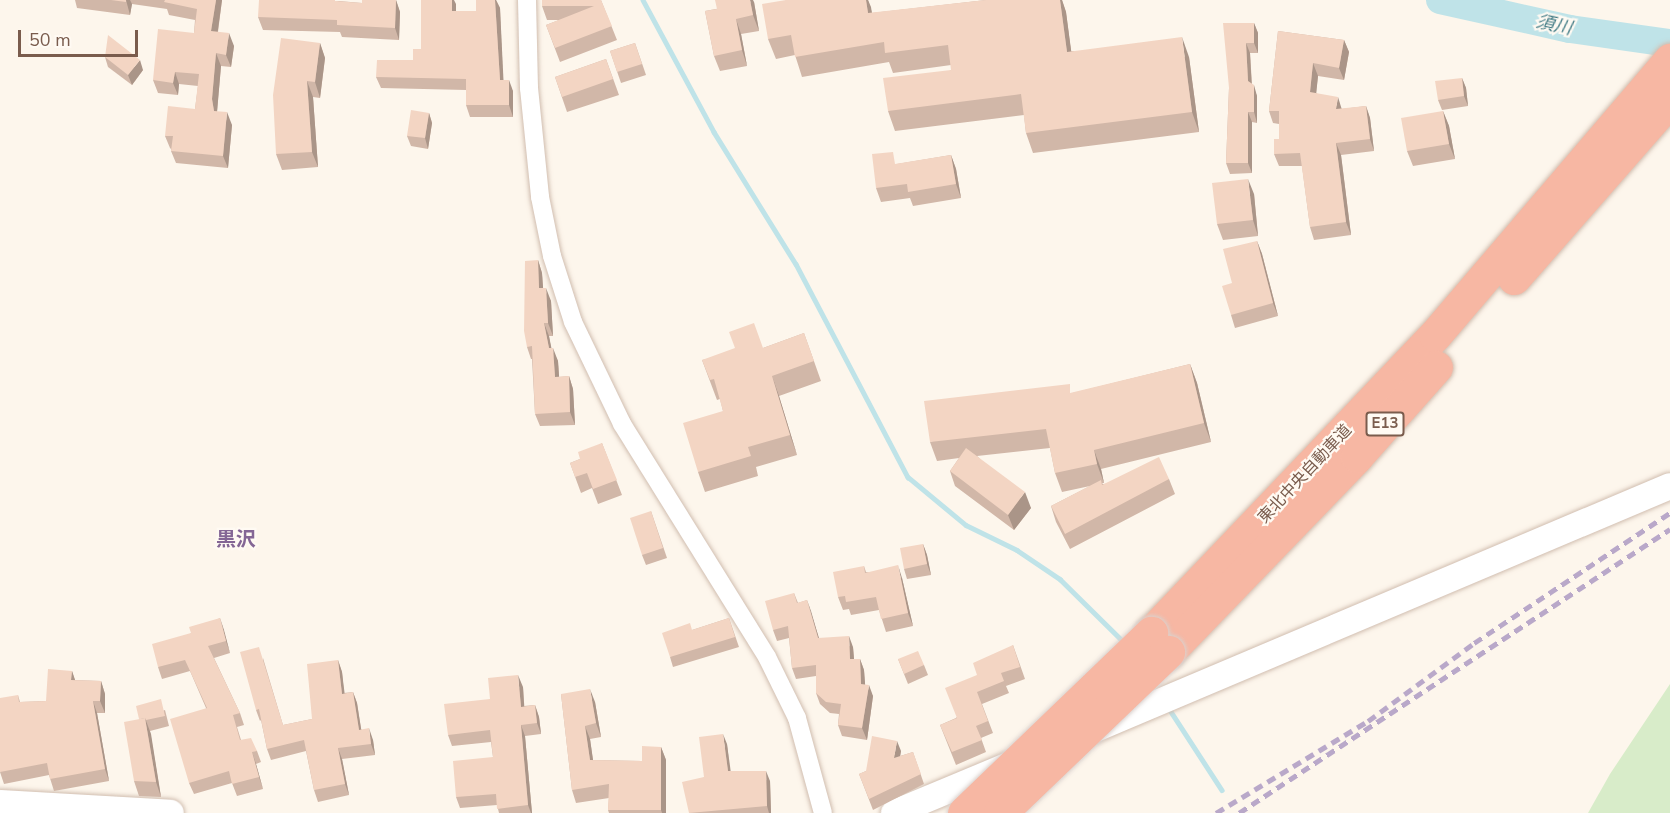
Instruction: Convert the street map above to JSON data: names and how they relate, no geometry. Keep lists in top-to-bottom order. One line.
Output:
{"streets":{"highway":["E13","東北中央自動車道"]},"districts":["黒沢"],"water":["須川"],"scale_bar":"50 m"}
